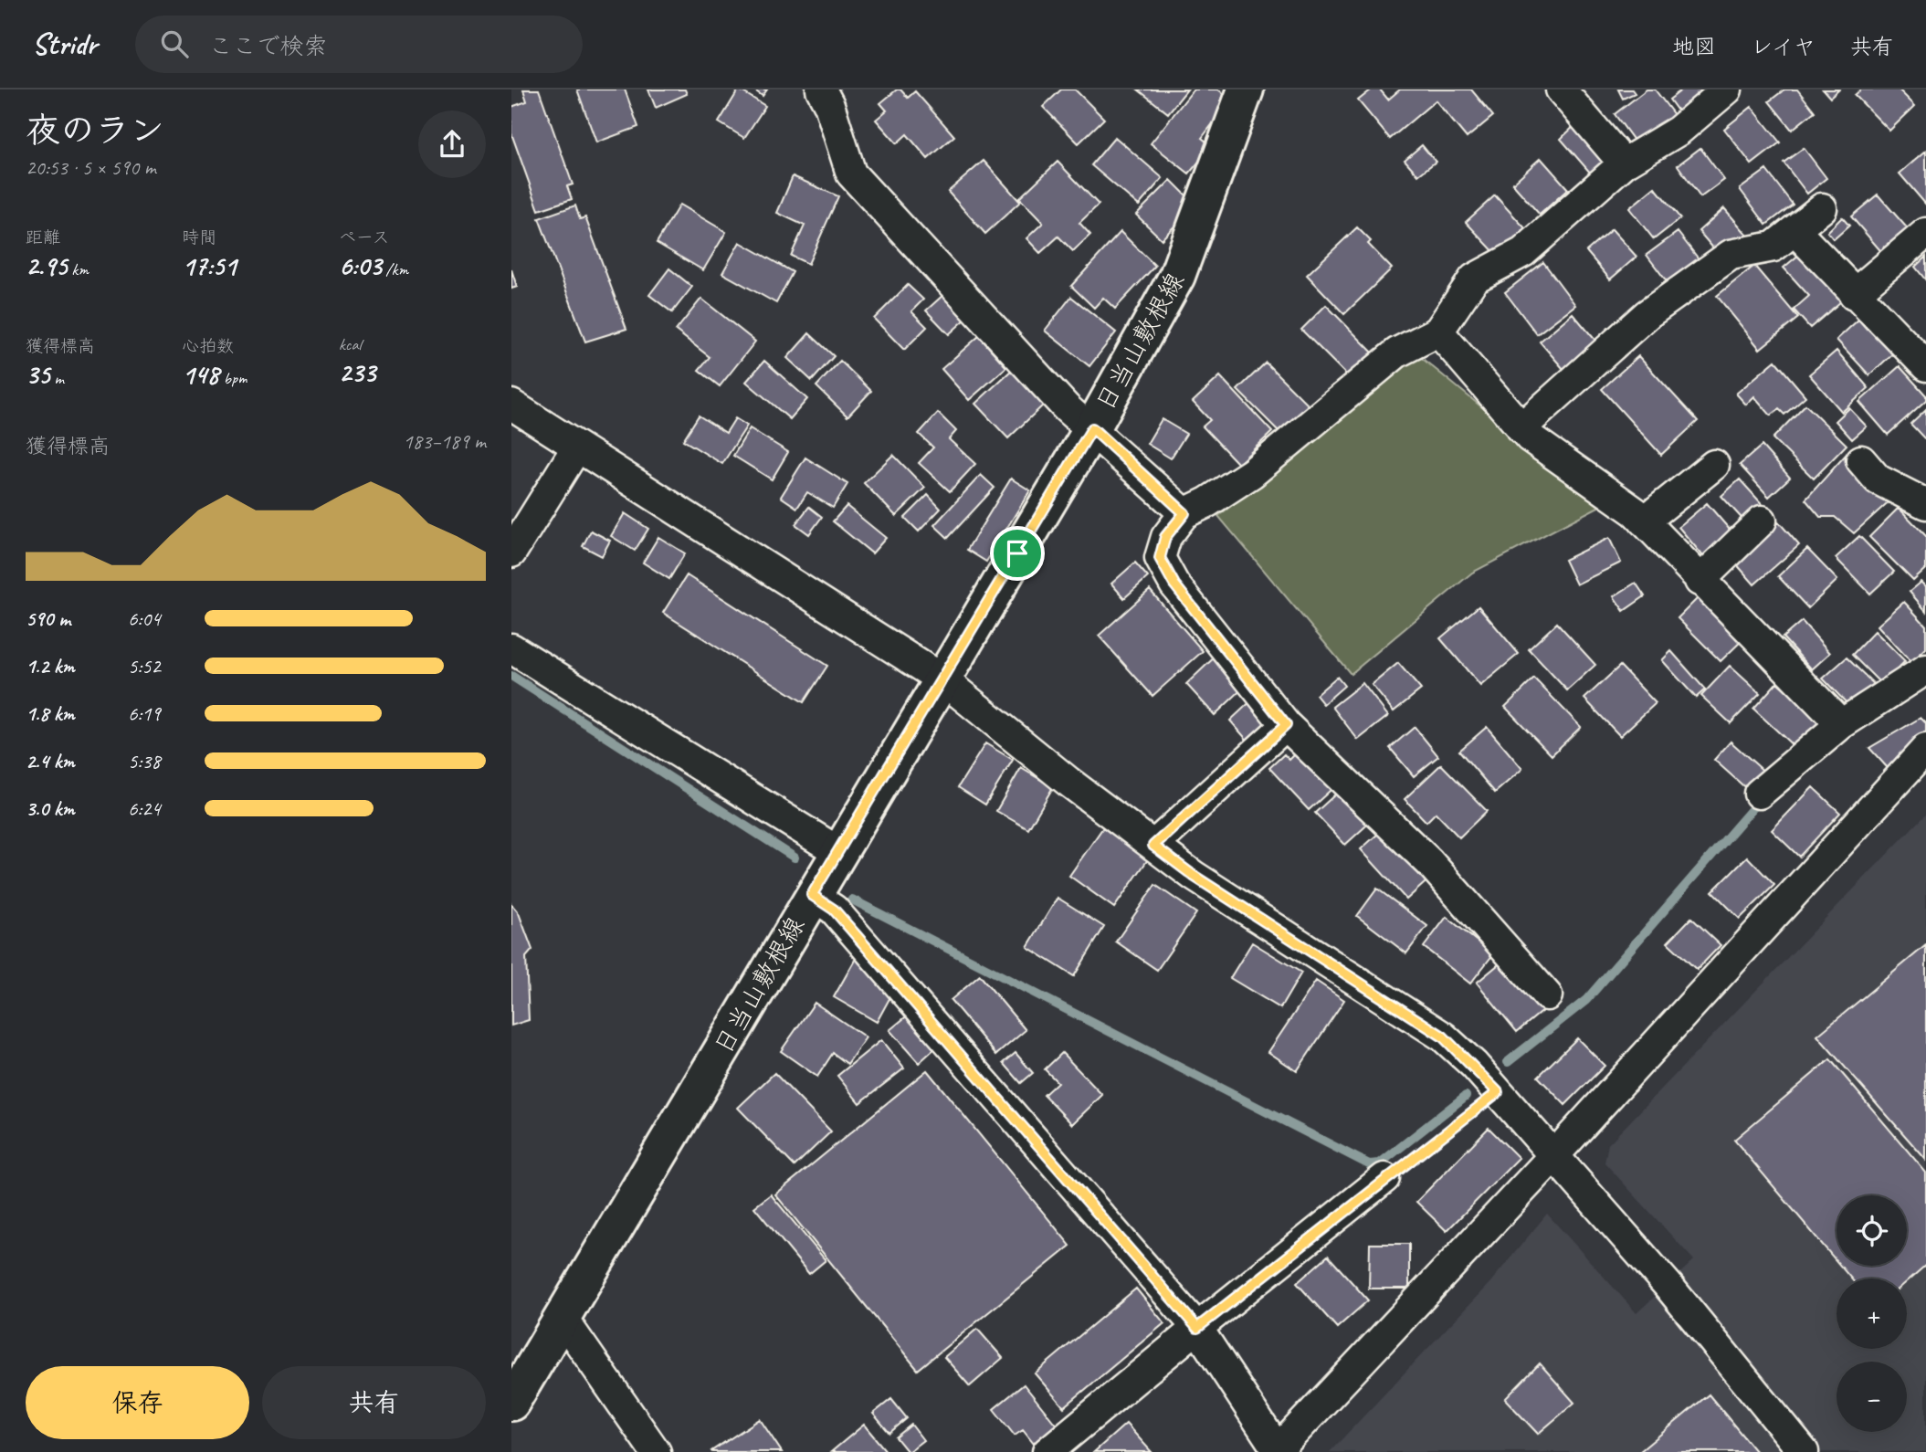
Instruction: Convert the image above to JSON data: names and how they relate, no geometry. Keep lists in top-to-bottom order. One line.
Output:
{"streets":{"main road":["日当山敷根線"]},"page":{"header":"Stridr","search":"ここで検索","nav":["地図","レイヤ","共有"],"heading":["夜のラン","20:53 · 5 × 590 m"],"stats":[["距離","2.95 km"],["時間","17:51"],["ペース","6:03 /km"],["獲得標高","35 m"],["心拍数","148 bpm"],["kcal","233"]],"chart":["獲得標高","183–189 m"],"list":[{"name":"590 m","note":"6:04"},{"name":"1.2 km","note":"5:52"},{"name":"1.8 km","note":"6:19"},{"name":"2.4 km","note":"5:38"},{"name":"3.0 km","note":"6:24"}],"map_buttons":["+","−"],"buttons":["保存","共有"]}}
